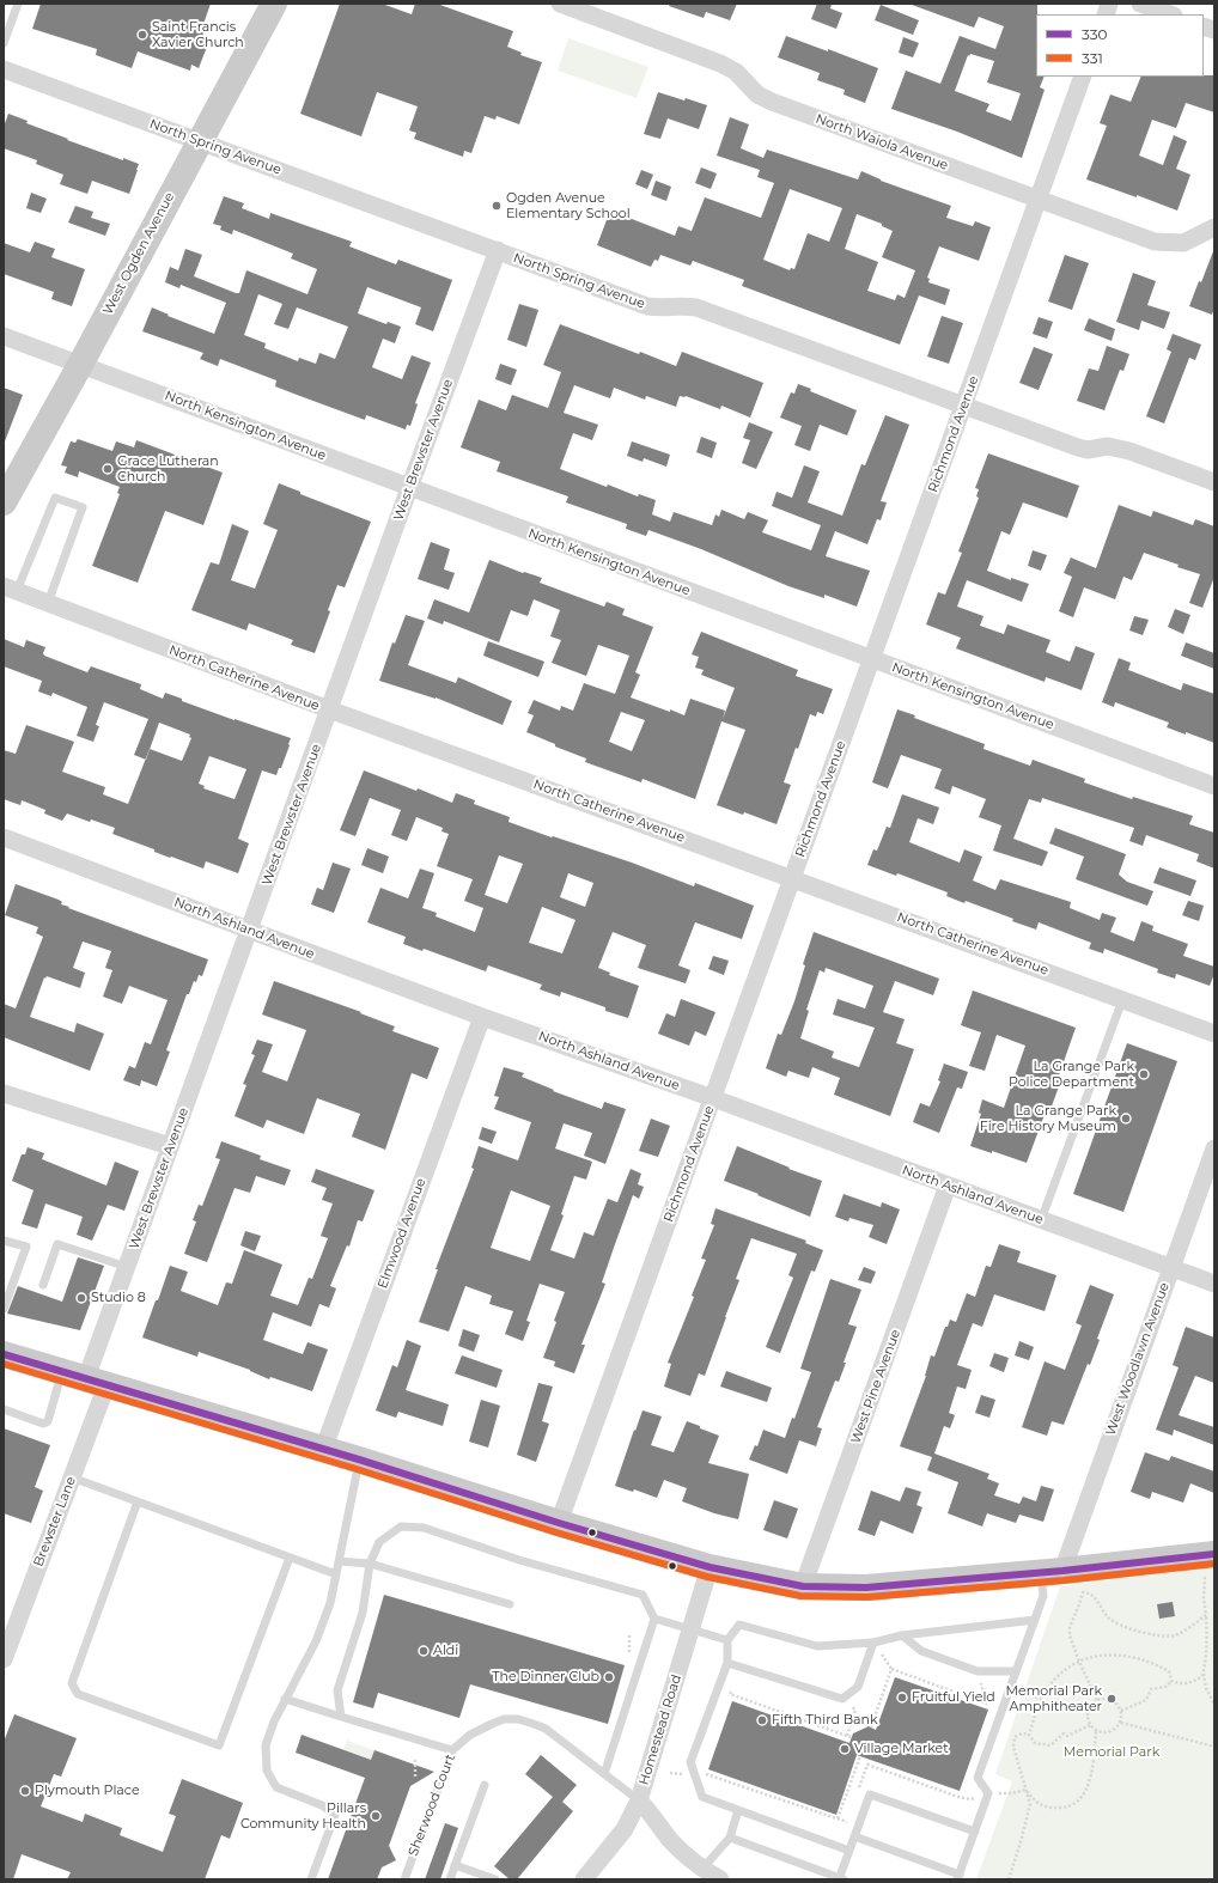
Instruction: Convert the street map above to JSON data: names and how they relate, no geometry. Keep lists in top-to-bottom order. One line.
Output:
{"streets":{"main road":["West Ogden Avenue"],"street":["North Waiola Avenue","North Spring Avenue","North Kensington Avenue","Richmond Avenue","West Brewster Avenue","North Catherine Avenue","North Ashland Avenue","Elmwood Avenue","West Woodlawn Avenue","West Pine Avenue","Brewster Lane","Homestead Road"],"lane":["Sherwood Court"]},"crossings":[["North Waiola Avenue","Richmond Avenue"],["North Spring Avenue","West Ogden Avenue"],["North Spring Avenue","Richmond Avenue"],["North Spring Avenue","West Brewster Avenue"],["West Ogden Avenue","North Kensington Avenue"],["North Kensington Avenue","Richmond Avenue"],["North Kensington Avenue","West Brewster Avenue"],["Richmond Avenue","North Catherine Avenue"],["Richmond Avenue","North Ashland Avenue"],["West Brewster Avenue","North Catherine Avenue"],["West Brewster Avenue","North Ashland Avenue"],["West Brewster Avenue","Brewster Lane"],["North Ashland Avenue","Elmwood Avenue"],["North Ashland Avenue","West Woodlawn Avenue"],["North Ashland Avenue","West Pine Avenue"],["Homestead Road","Sherwood Court"]],"parks":["Memorial Park"],"places":["Saint Francis Xavier Church","Ogden Avenue Elementary School","Grace Lutheran Church","La Grange Park Police Department","La Grange Park Fire History Museum","Studio 8","Aldi","The Dinner Club","Fruitful Yield","Memorial Park Amphitheater","Fifth Third Bank","Village Market","Plymouth Place","Pillars Community Health"],"lines":["transit line 330","transit line 331"],"legend":["330","331"]}
